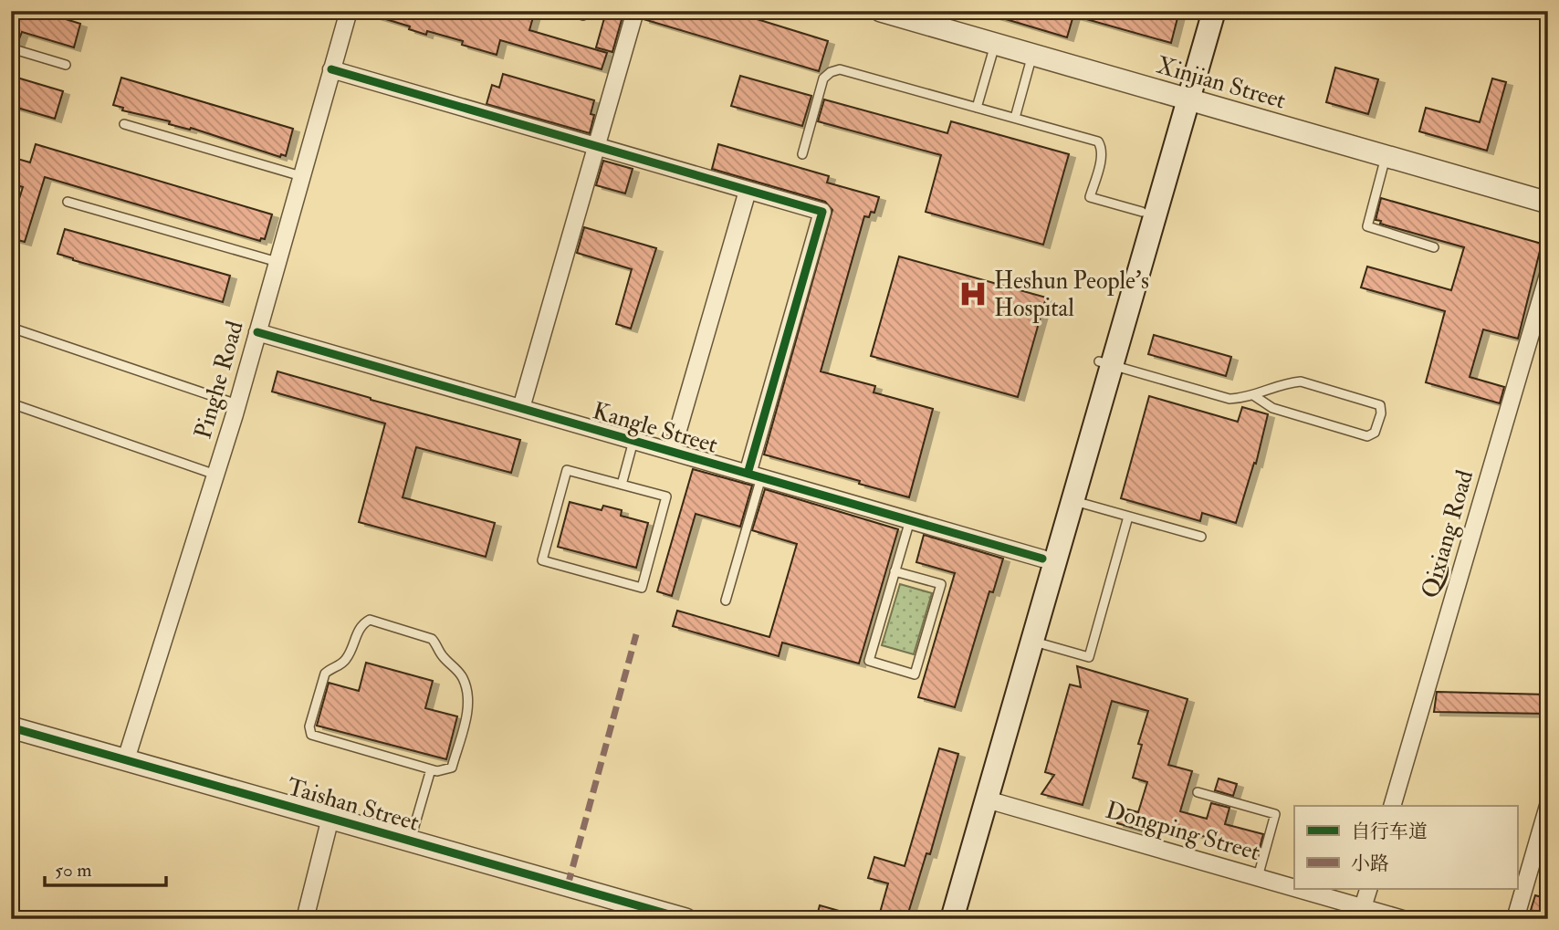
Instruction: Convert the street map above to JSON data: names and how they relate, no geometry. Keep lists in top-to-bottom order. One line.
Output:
{"streets":{"street":["Xinjian Street","Pinghe Road","Kangle Street","Qixiang Road","Taishan Street","Dongping Street"]},"crossings":[["Pinghe Road","Kangle Street"],["Pinghe Road","Taishan Street"]],"places":{"hospital":["Heshun People's Hospital"]},"legend":["自行车道","小路"],"scale_bar":"50 m"}
